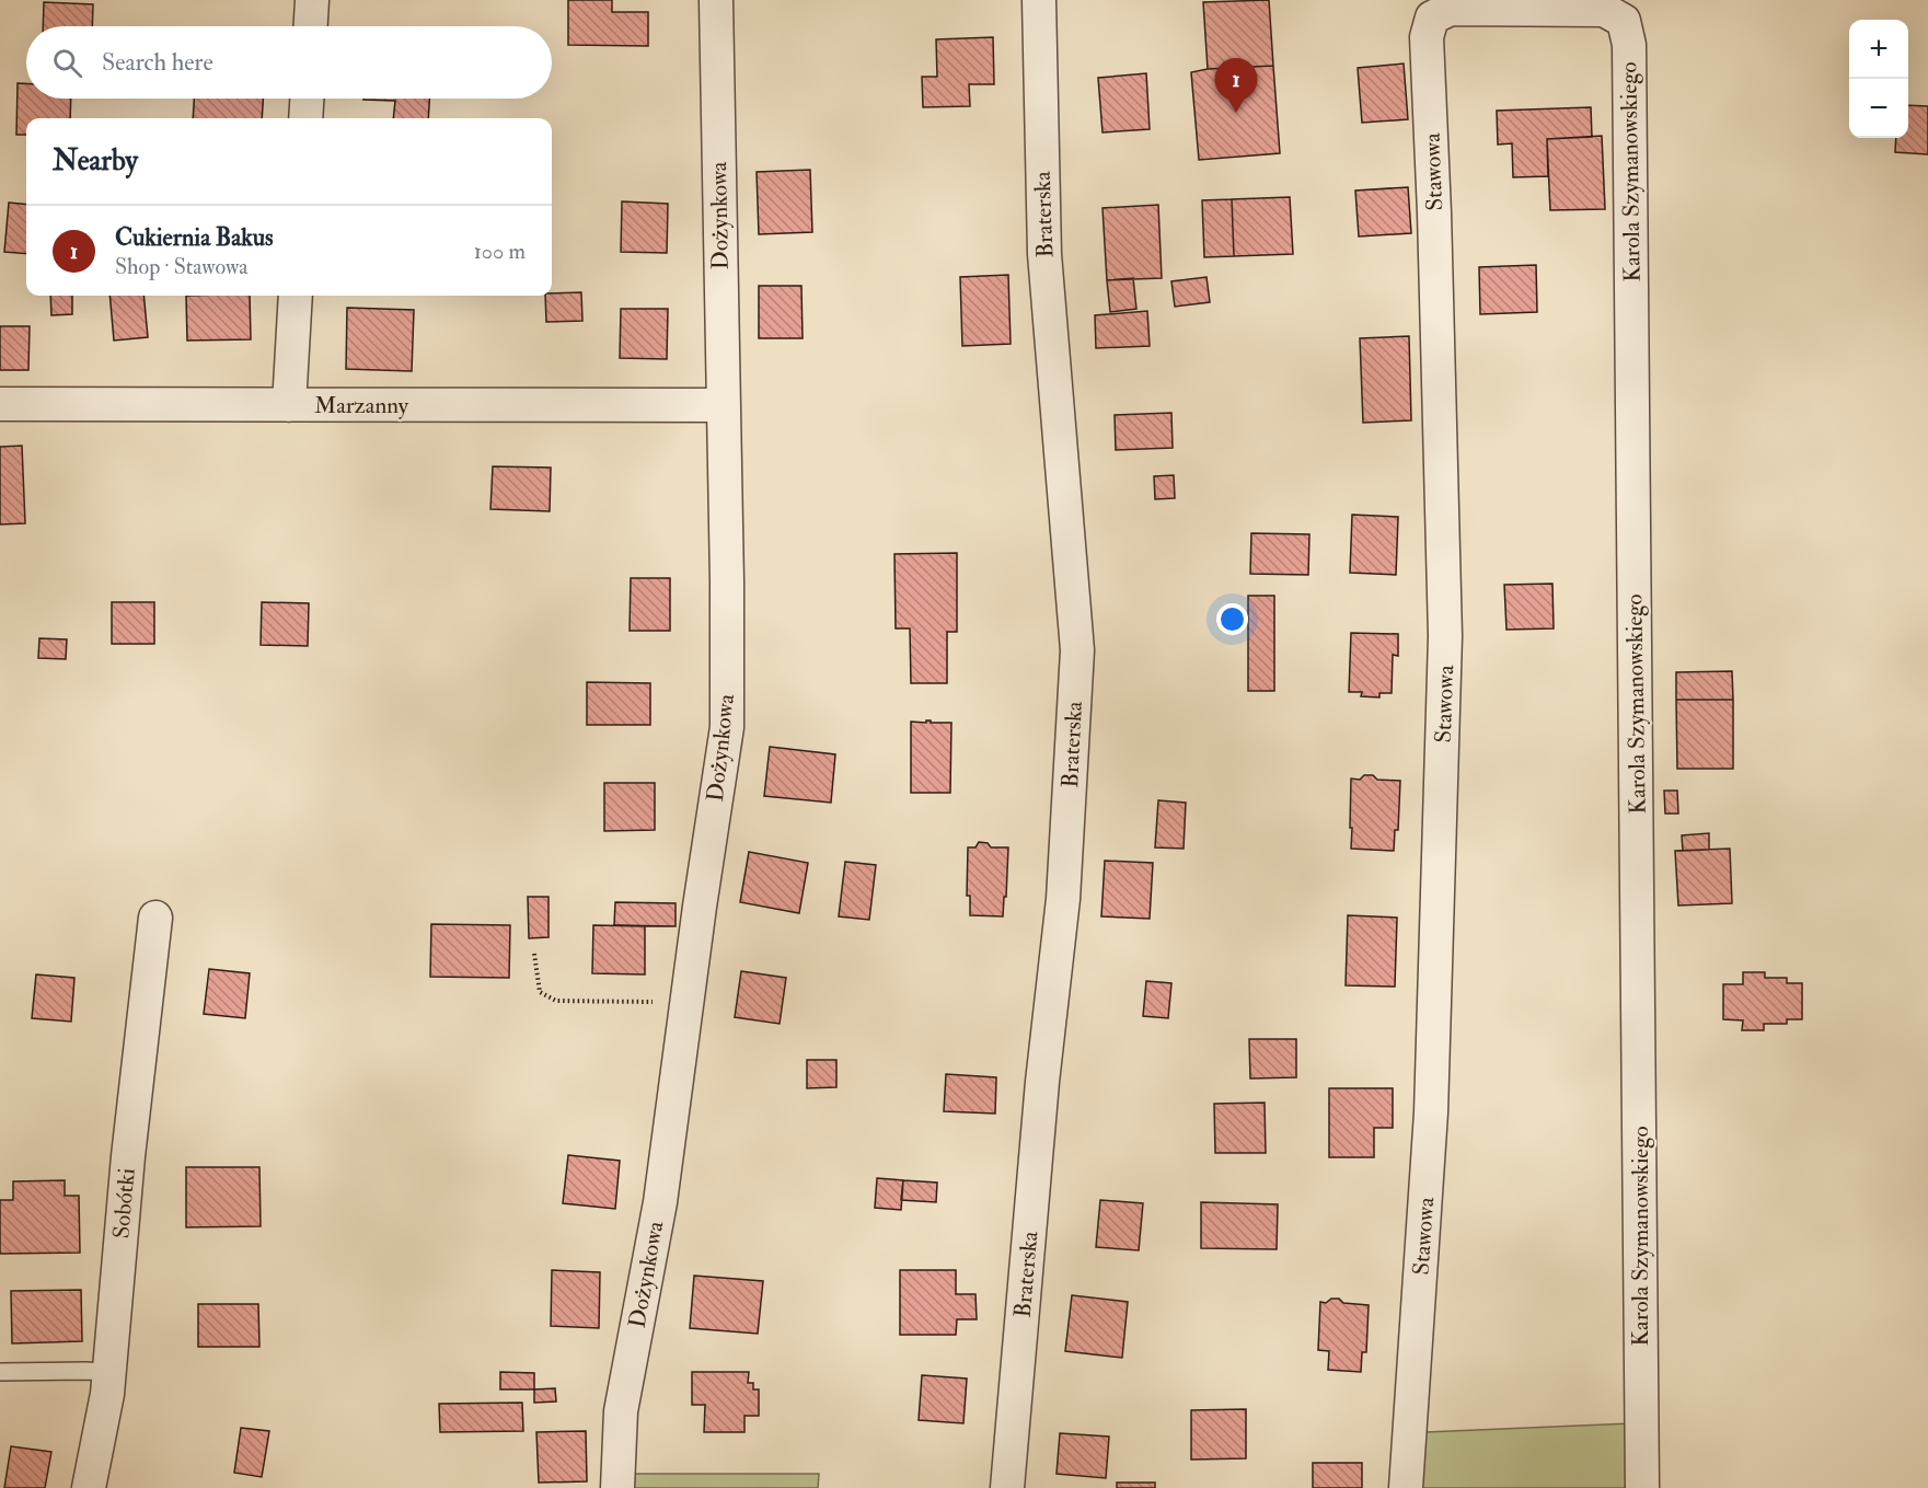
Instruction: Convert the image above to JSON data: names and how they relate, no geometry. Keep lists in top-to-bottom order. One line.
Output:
{"streets":{"street":["Stawowa","Karola Szymanowskiego","Braterska","Dożynkowa","Marzanny","Sobótki"]},"crossings":[["Stawowa","Karola Szymanowskiego"],["Dożynkowa","Marzanny"]],"page":{"map_buttons":["+","−"],"search":"Search here","pins":"1","heading":"Nearby","list":[{"mark":"1","name":"Cukiernia Bakus","note":"Shop · Stawowa","value":"100 m"}]}}
